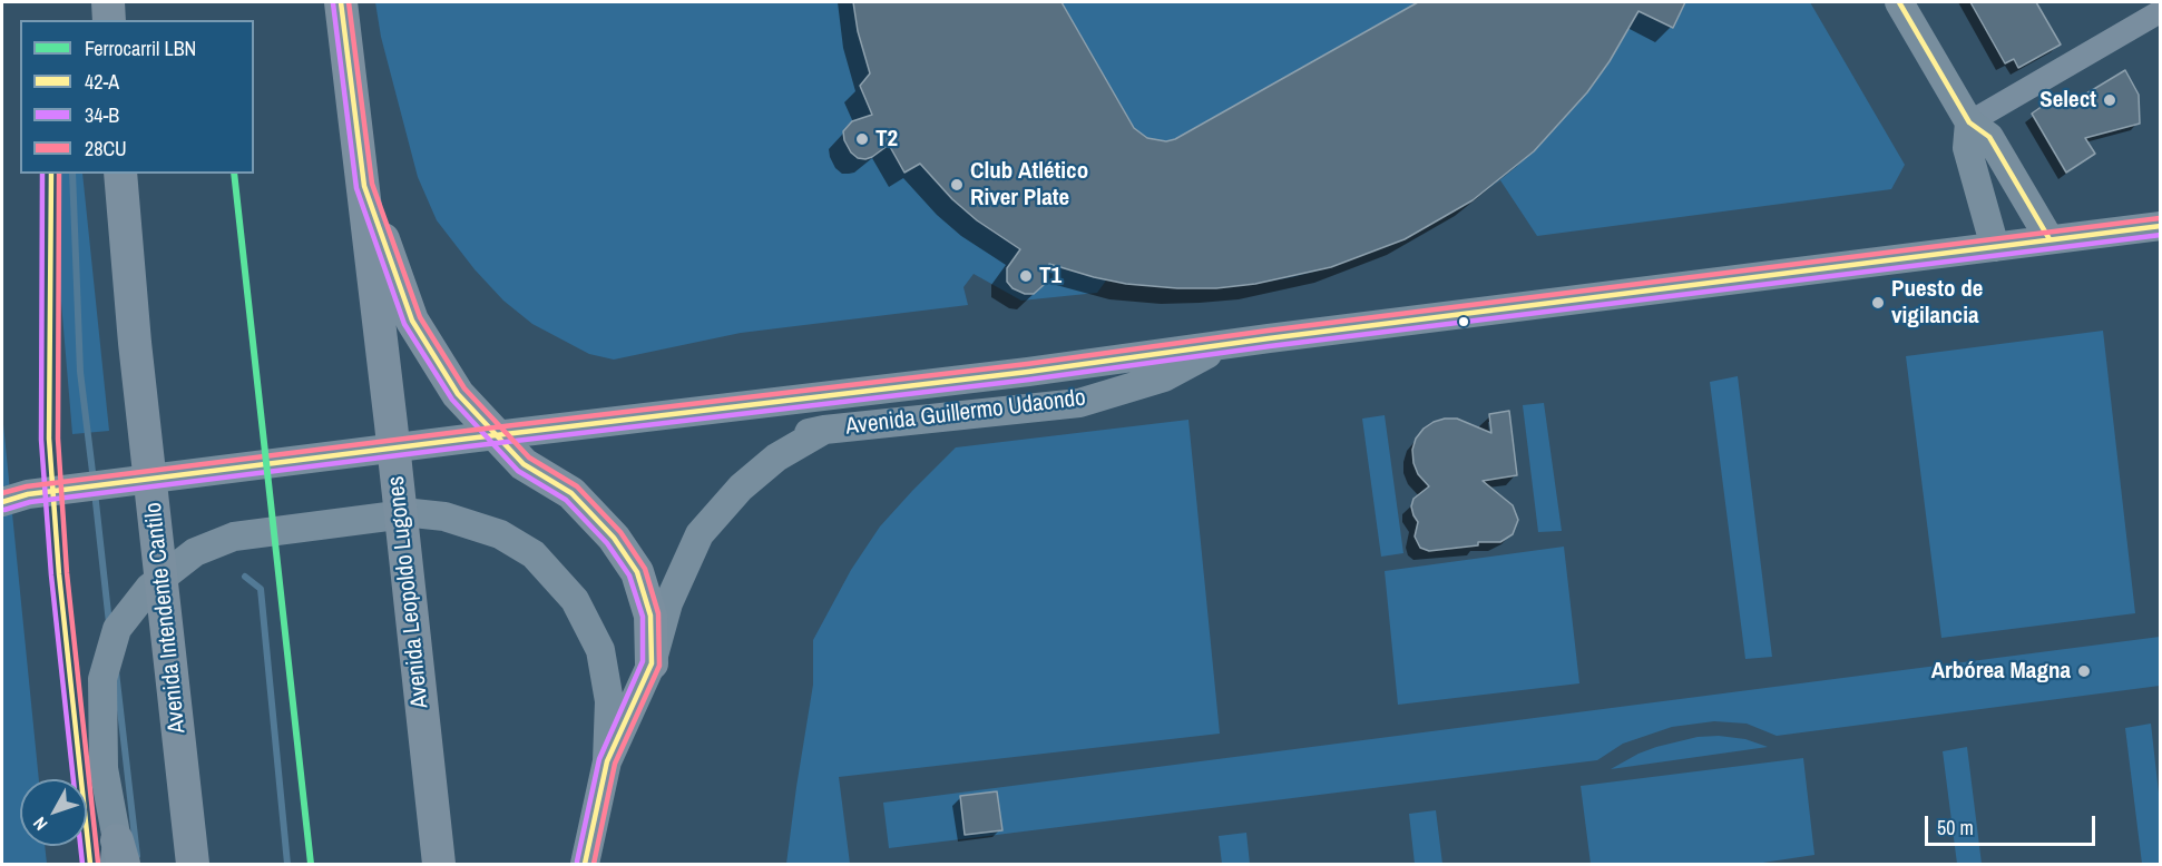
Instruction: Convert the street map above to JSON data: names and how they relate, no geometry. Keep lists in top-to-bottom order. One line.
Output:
{"streets":{"highway":["Avenida Leopoldo Lugones","Avenida Intendente Cantilo"],"main road":["Avenida Guillermo Udaondo"]},"places":["Select","T2","Club Atlético River Plate","T1","Puesto de vigilancia","Arbórea Magna"],"lines":["transit line 42-A","transit line 28CU","transit line 34-B","rail line LBN"],"legend":["Ferrocarril LBN","42-A","34-B","28CU"],"scale_bar":"50 m","north":"bottom left"}
